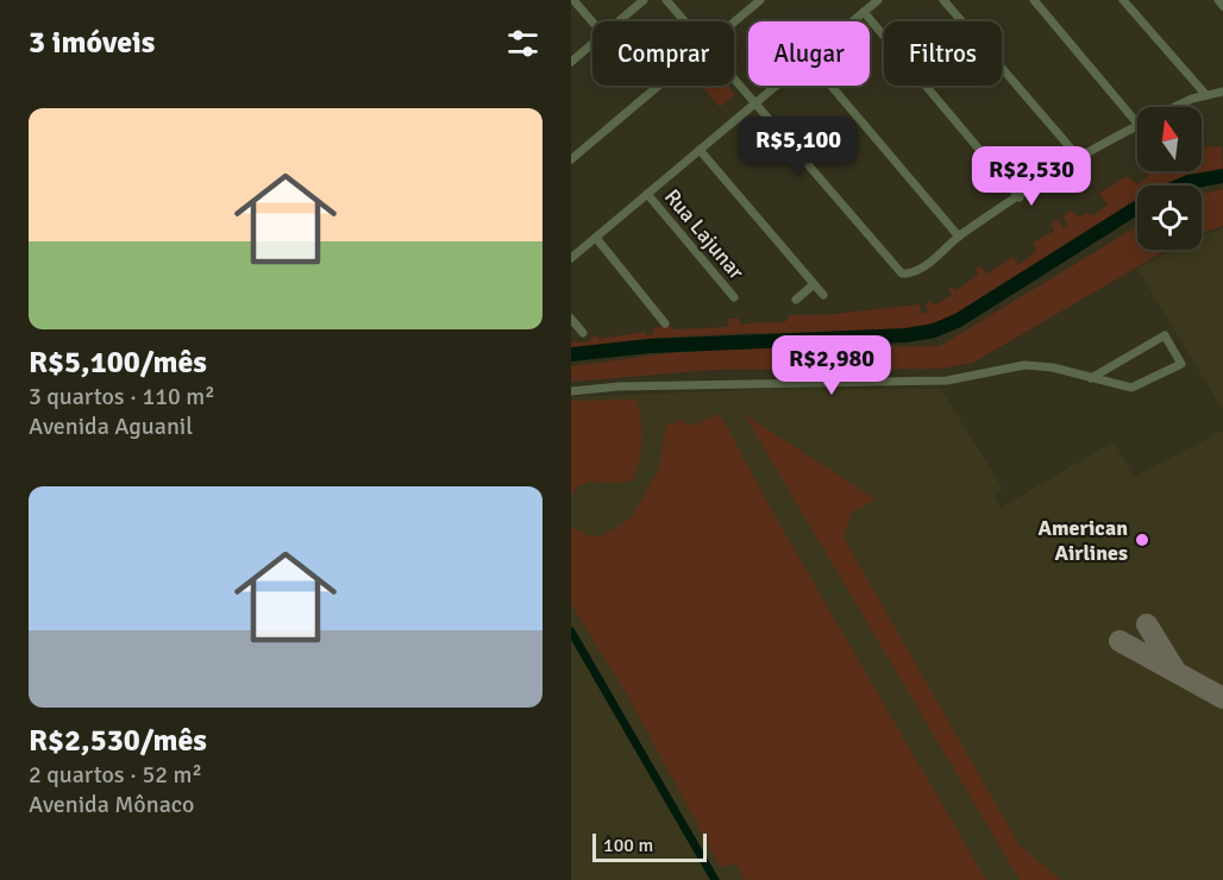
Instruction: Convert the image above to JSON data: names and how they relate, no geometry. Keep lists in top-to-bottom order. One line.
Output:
{"streets":{"street":["Rua Lajunar"]},"places":["American Airlines"],"scale_bar":"100 m","north":"top","page":{"heading":"3 imóveis","chip":["Comprar","Alugar","Filtros"],"list":[{"name":"R$5,100/mês","note":"3 quartos · 110 m² · Avenida Aguanil"},{"name":"R$2,530/mês","note":"2 quartos · 52 m² · Avenida Mônaco"}],"price":["R$5,100","R$2,530","R$2,980"],"scale":"100 m"}}
